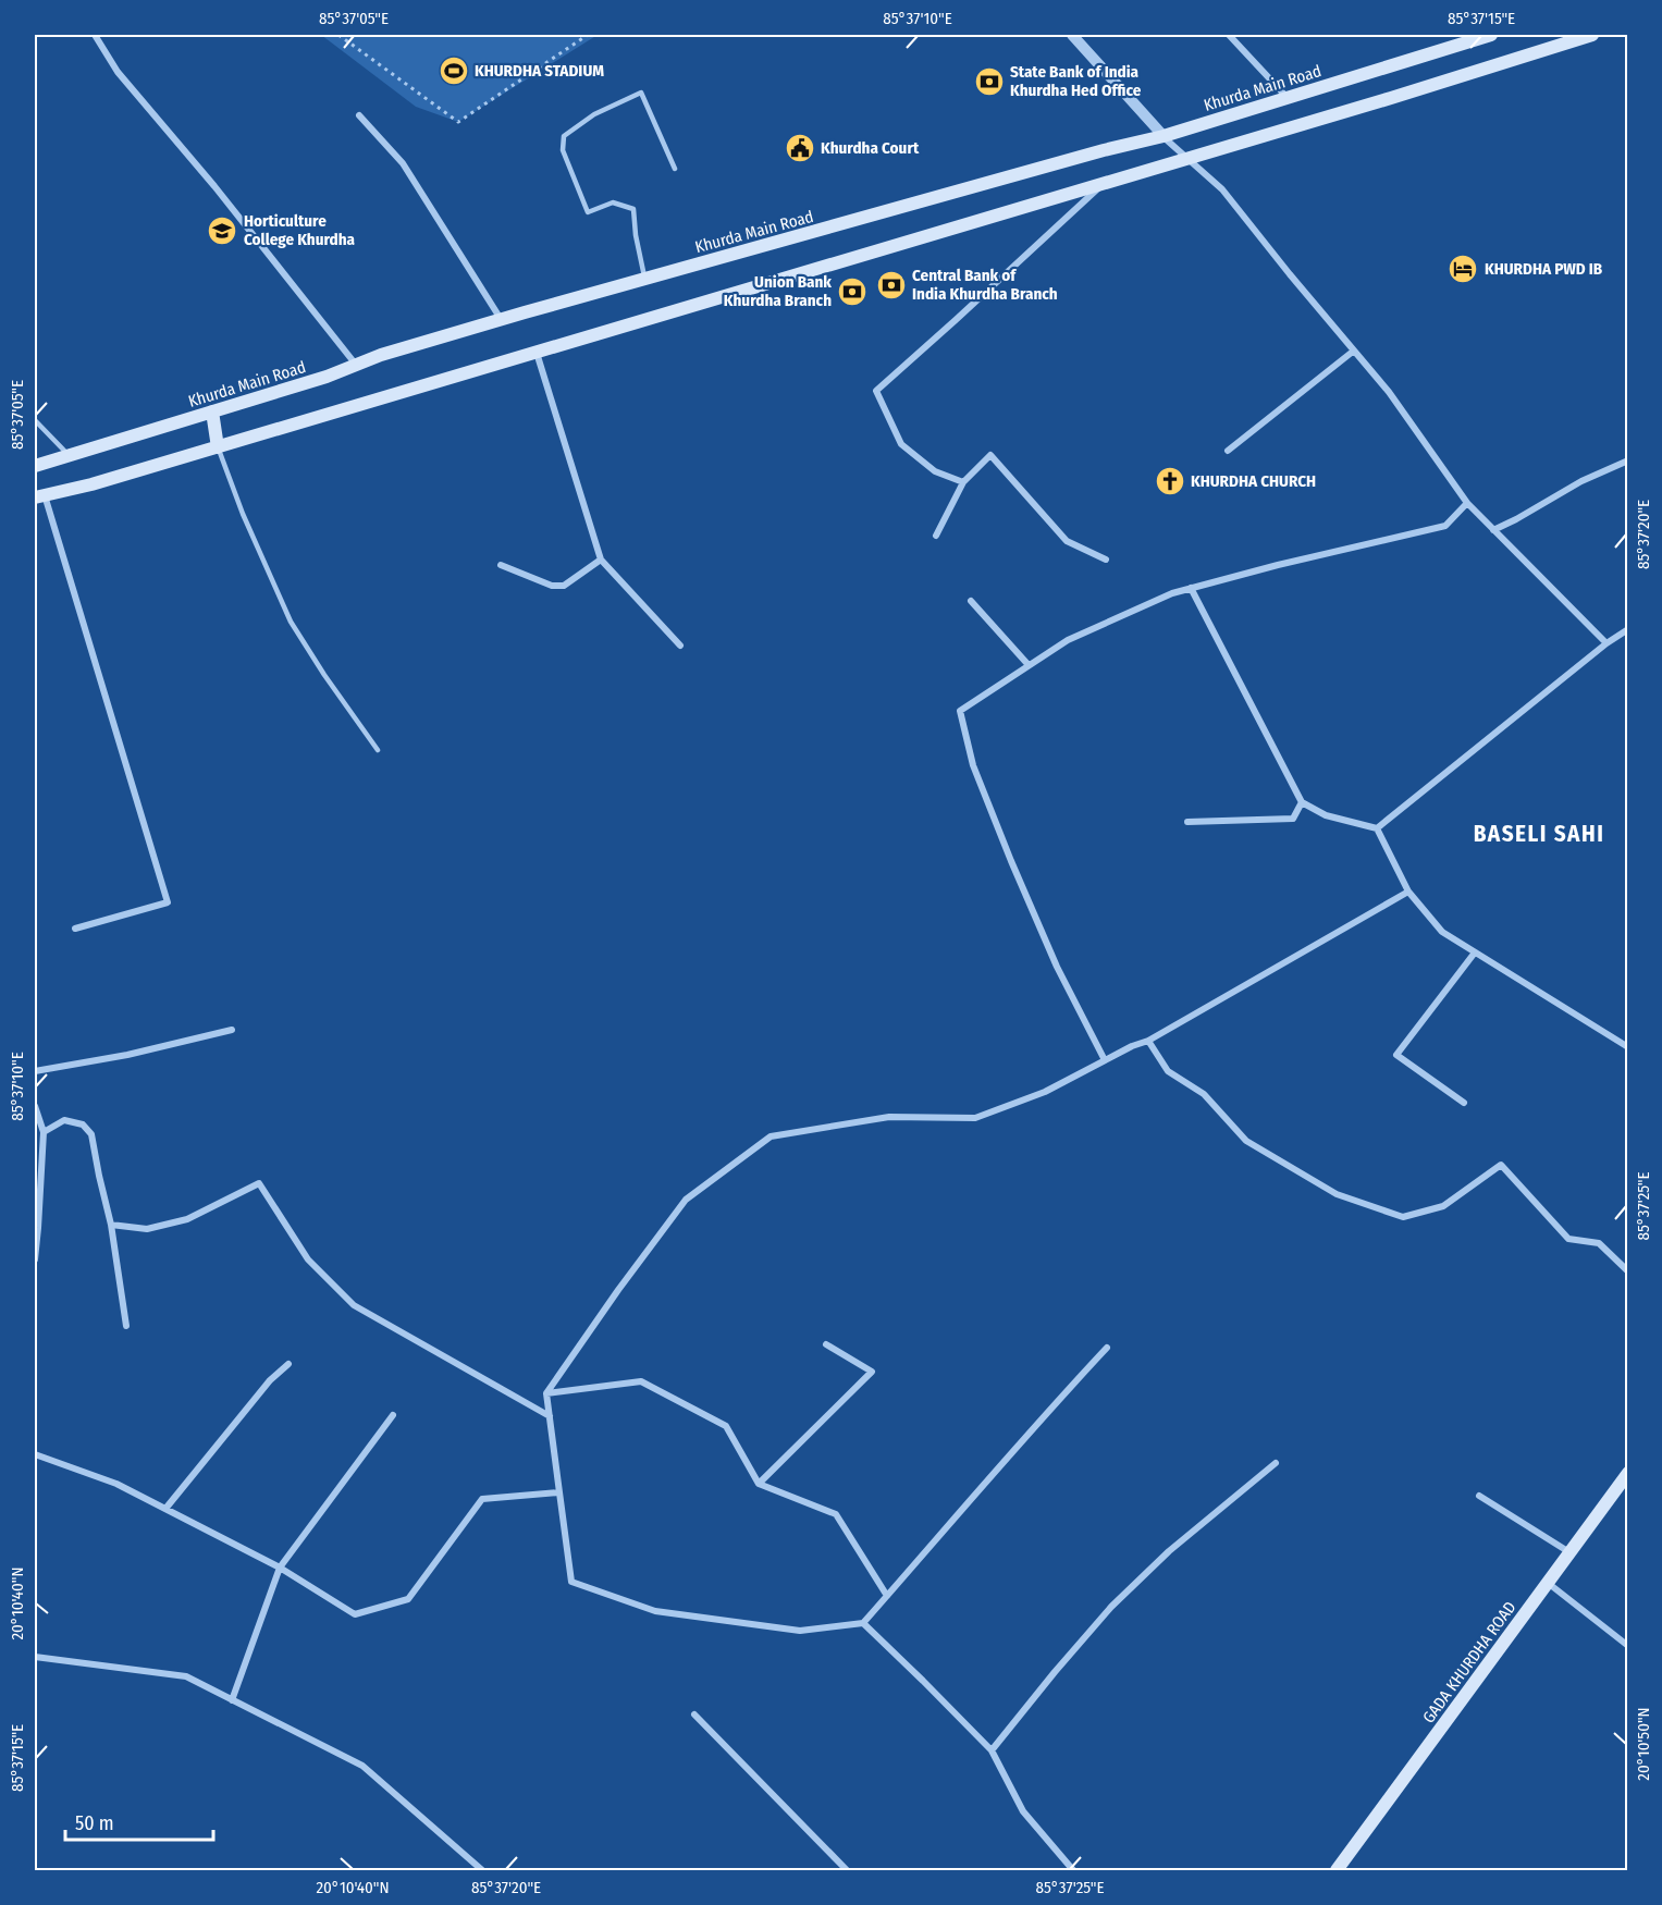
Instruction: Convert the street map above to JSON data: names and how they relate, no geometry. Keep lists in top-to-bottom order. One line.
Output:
{"streets":{"main road":["Khurda Main Road","GADA KHURDHA ROAD"]},"districts":["BASELI SAHI"],"places":{"sports":["KHURDHA STADIUM"],"bank":["State Bank of India Khurdha Hed Office","Central Bank of India Khurdha Branch","Union Bank Khurdha Branch"],"public building":["Khurdha Court"],"school or university":["Horticulture College Khurdha"],"hotel":["KHURDHA PWD IB"],"church":["KHURDHA CHURCH"]},"scale_bar":"50 m","coordinates":["85°37'05\"E","85°37'10\"E","85°37'15\"E","85°37'20\"E","85°37'25\"E","20°10'40\"N","20°10'50\"N"]}
